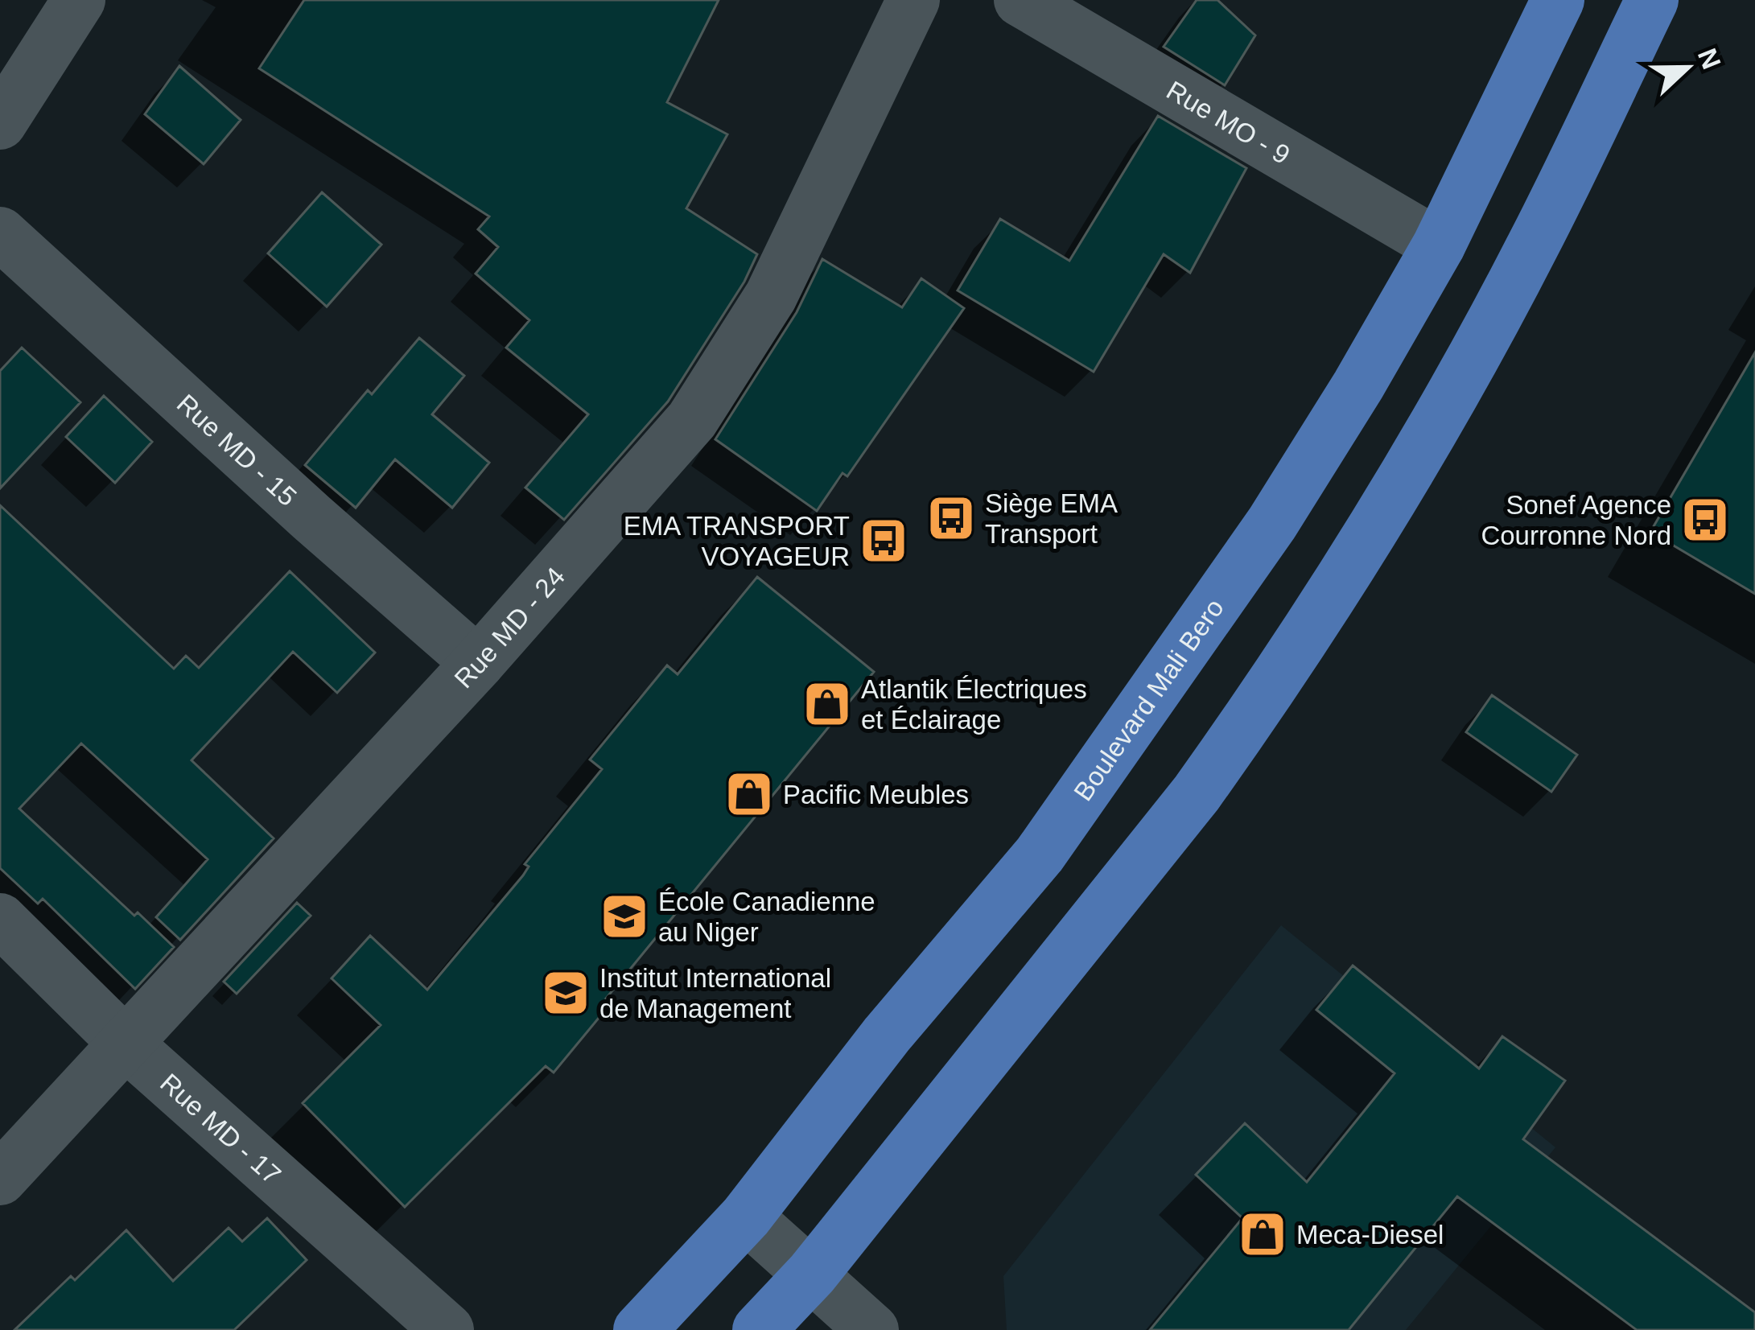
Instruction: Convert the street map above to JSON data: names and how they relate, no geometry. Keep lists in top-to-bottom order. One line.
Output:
{"streets":{"main road":["Boulevard Mali Bero"],"street":["Rue MO - 9","Rue MD - 15","Rue MD - 24","Rue MD - 17"]},"crossings":[["Rue MO - 9","Boulevard Mali Bero"],["Rue MD - 15","Rue MD - 24"],["Rue MD - 24","Rue MD - 17"]],"places":{"bus stop":["Siège EMA Transport","Sonef Agence Courronne Nord","EMA TRANSPORT VOYAGEUR"],"shop":["Atlantik Électriques et Éclairage","Pacific Meubles","Meca-Diesel"],"school or university":["École Canadienne au Niger","Institut International de Management"]},"north":"right"}
